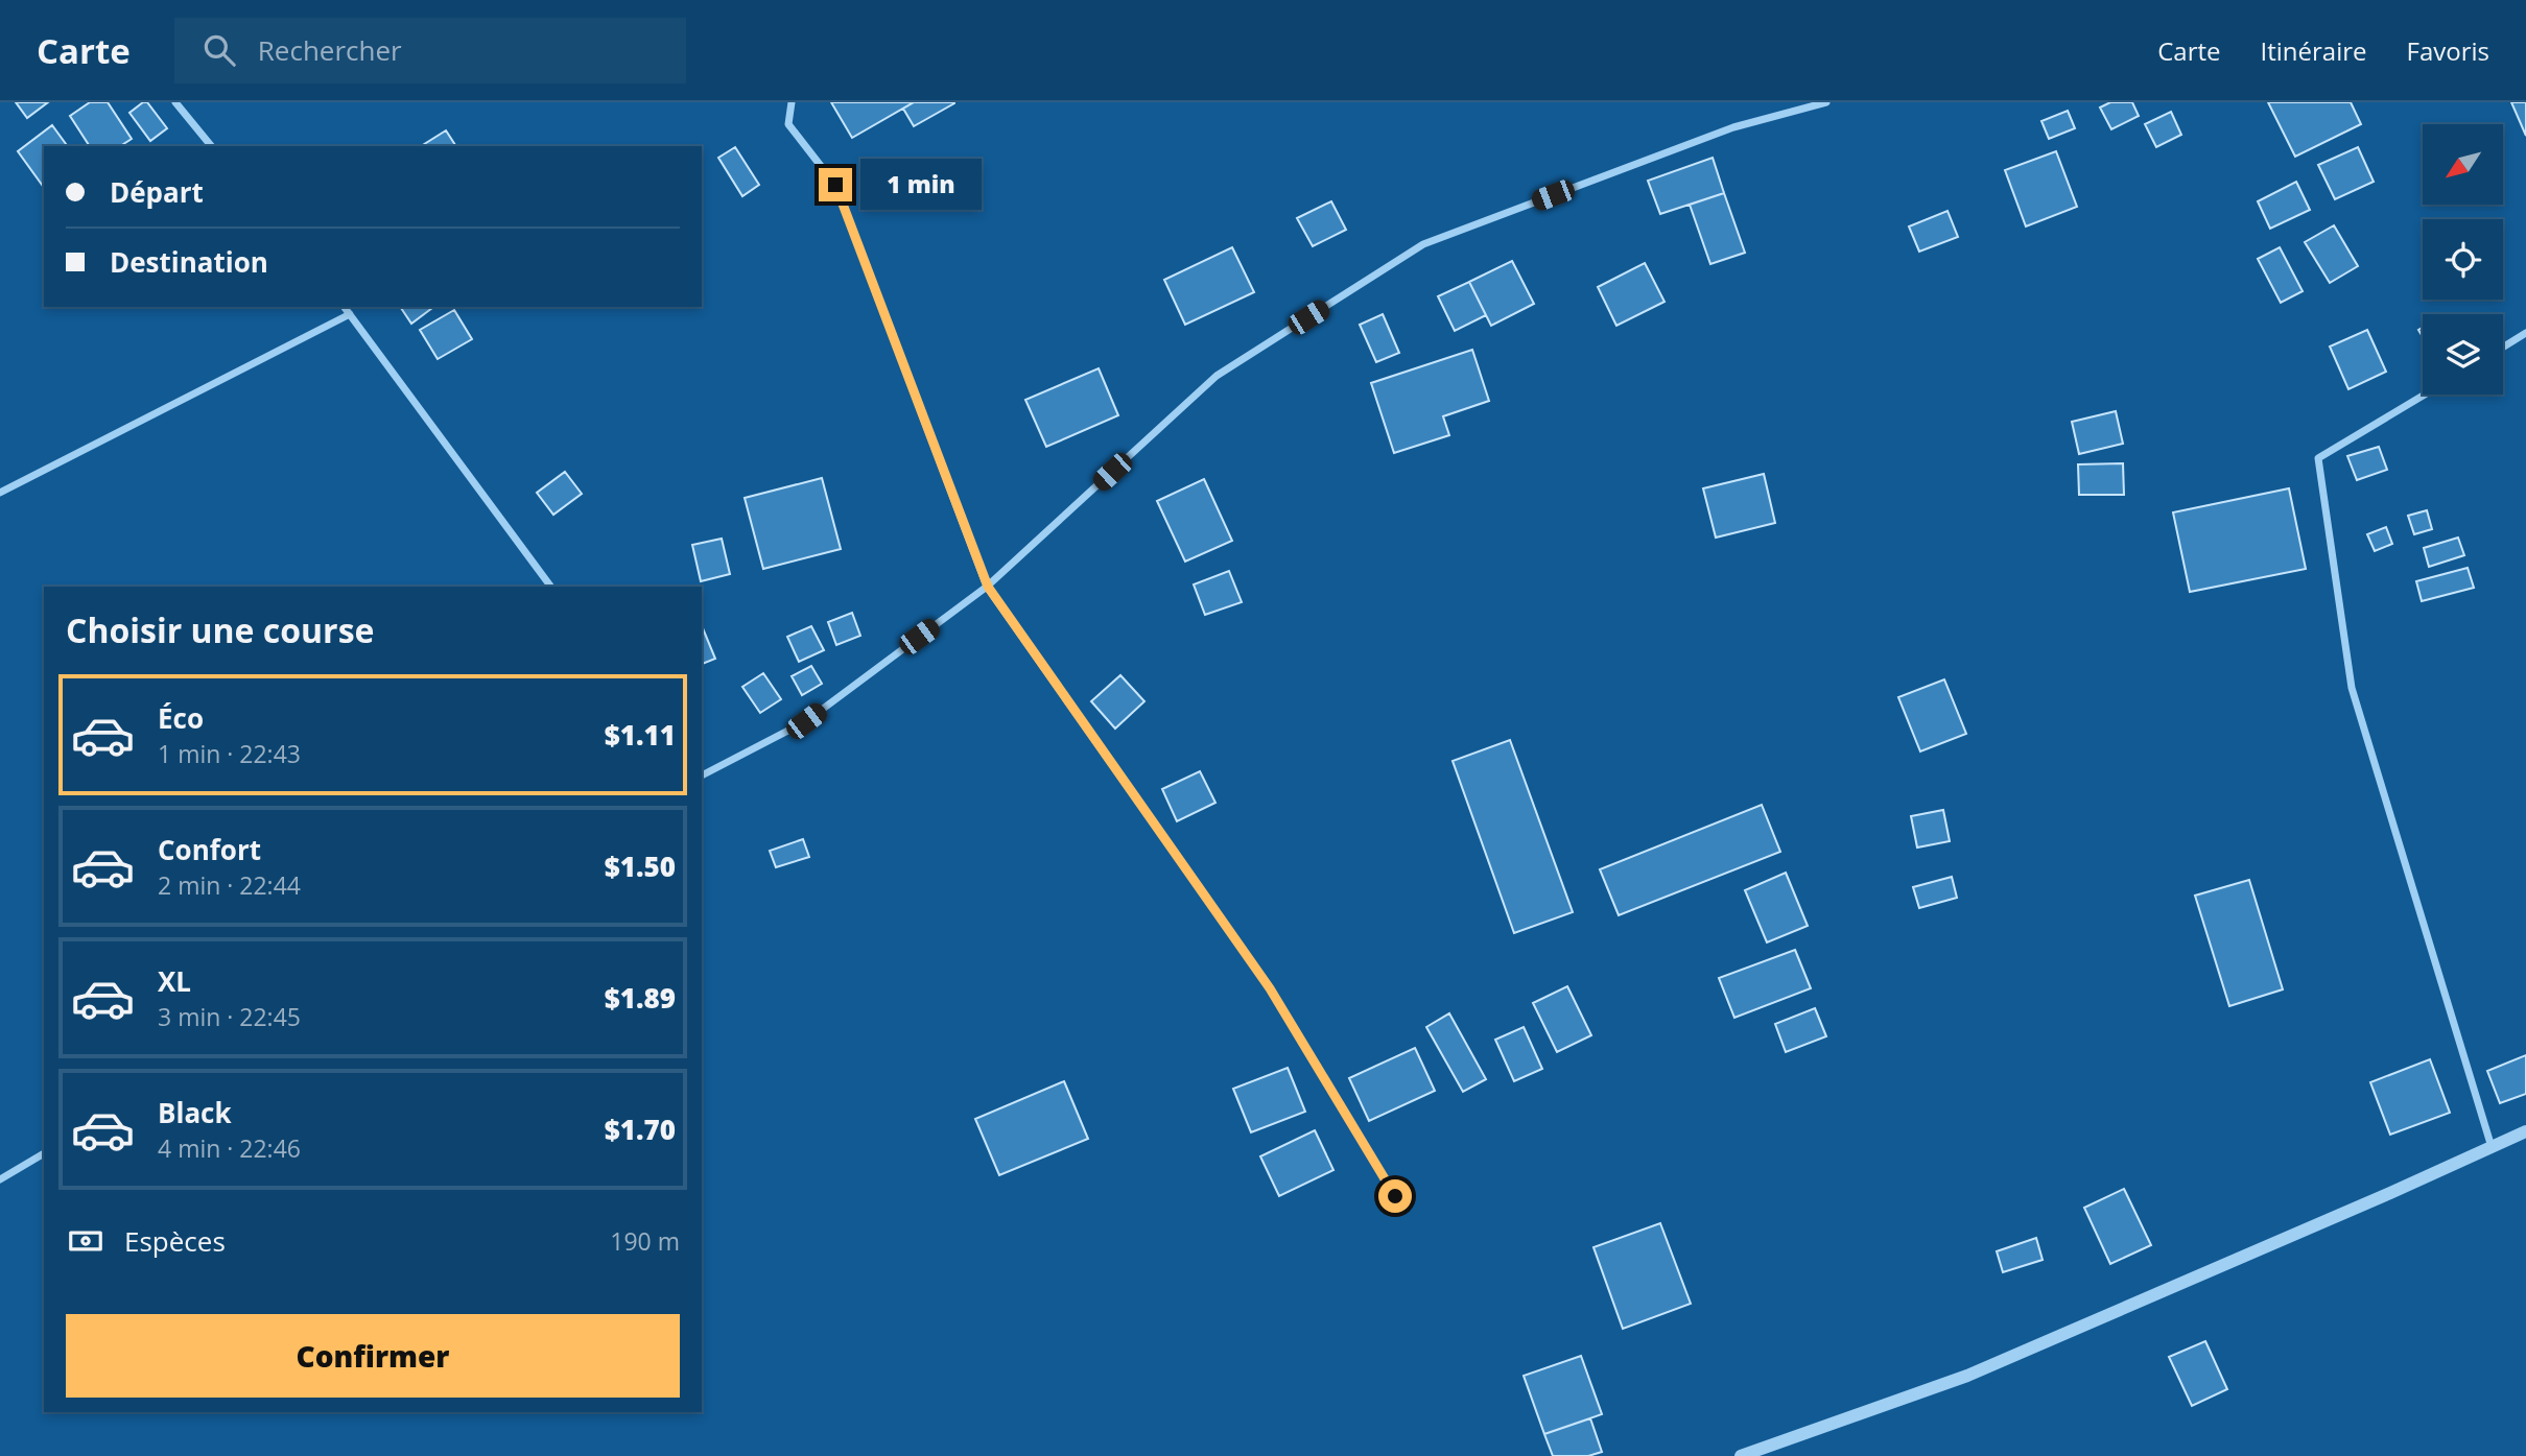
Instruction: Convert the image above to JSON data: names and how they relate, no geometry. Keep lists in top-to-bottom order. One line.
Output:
{"north":"bottom left","page":{"header":"Carte","search":"Rechercher","nav":["Carte","Itinéraire","Favoris"],"banner":["Départ","Destination"],"bubble":"1 min","heading":"Choisir une course","list":[{"name":"Éco","note":"1 min · 22:43","value":"$1.11"},{"name":"Confort","note":"2 min · 22:44","value":"$1.50"},{"name":"XL","note":"3 min · 22:45","value":"$1.89"},{"name":"Black","note":"4 min · 22:46","value":"$1.70"}],"pay":["Espèces","190 m"],"buttons":"Confirmer"}}
